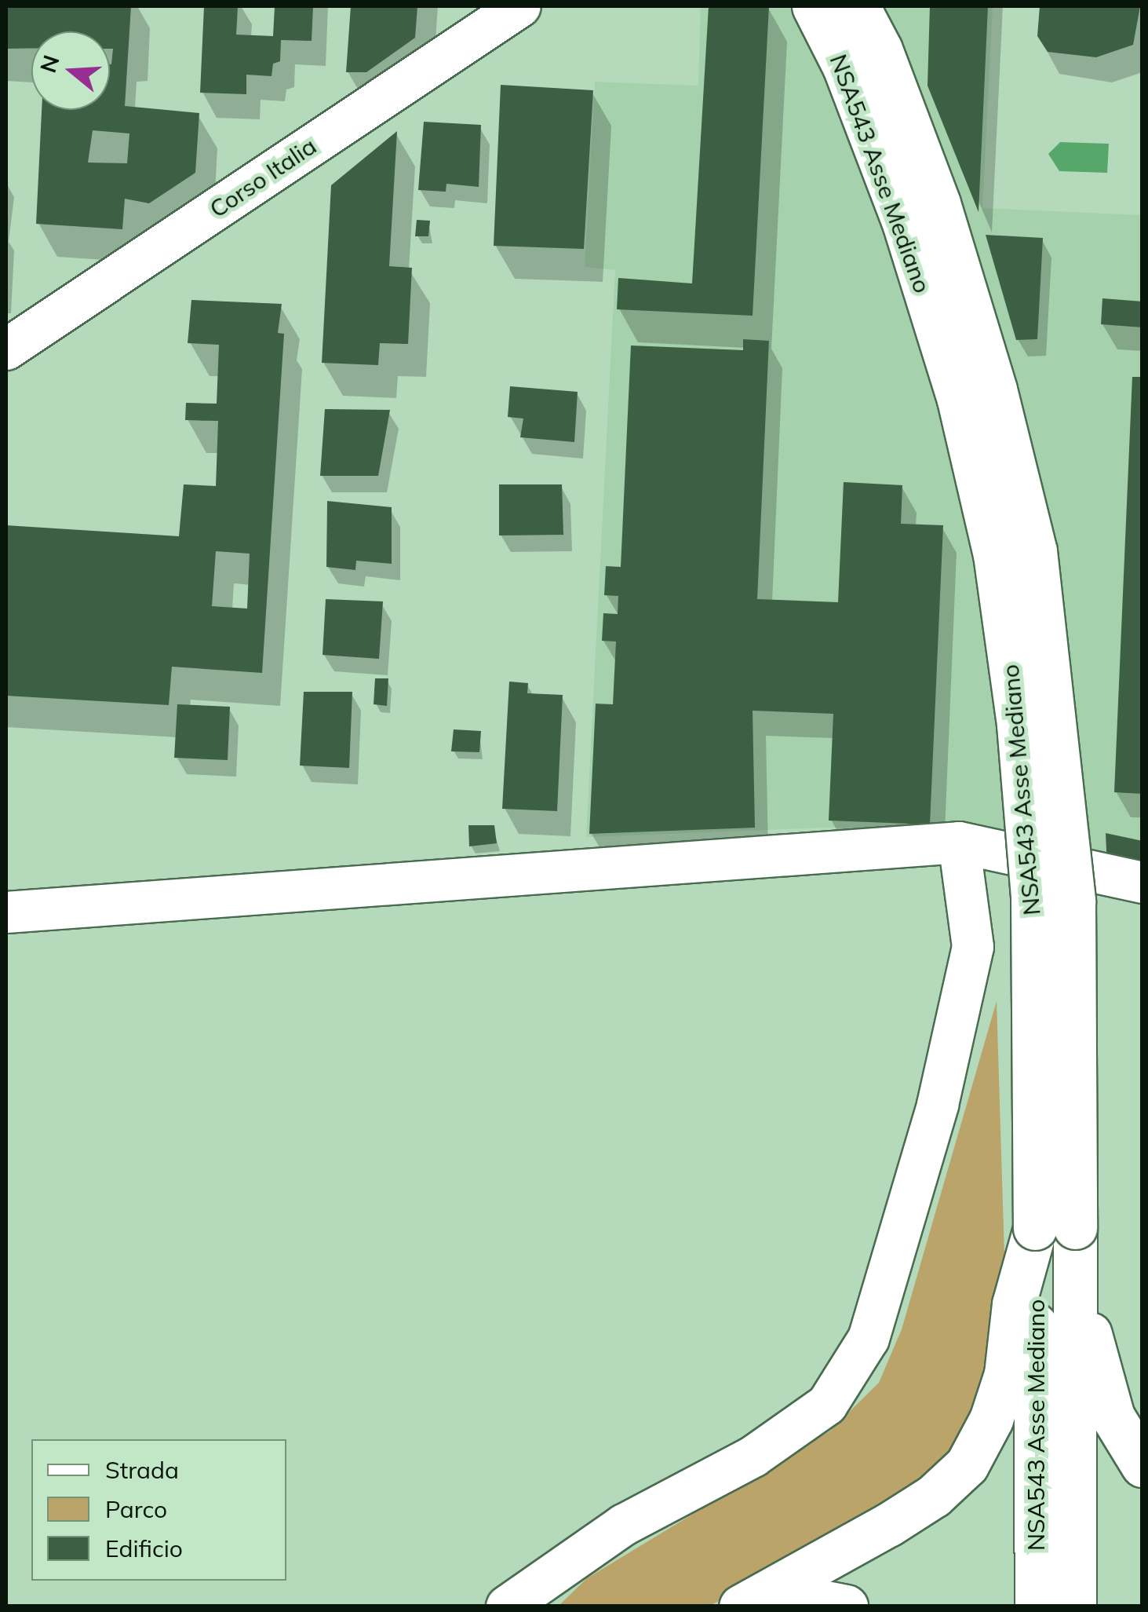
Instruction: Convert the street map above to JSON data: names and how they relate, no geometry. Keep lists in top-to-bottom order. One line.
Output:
{"streets":{"highway":["NSA543 Asse Mediano"],"street":["Corso Italia"]},"legend":["Strada","Parco","Edificio"],"north":"left"}
